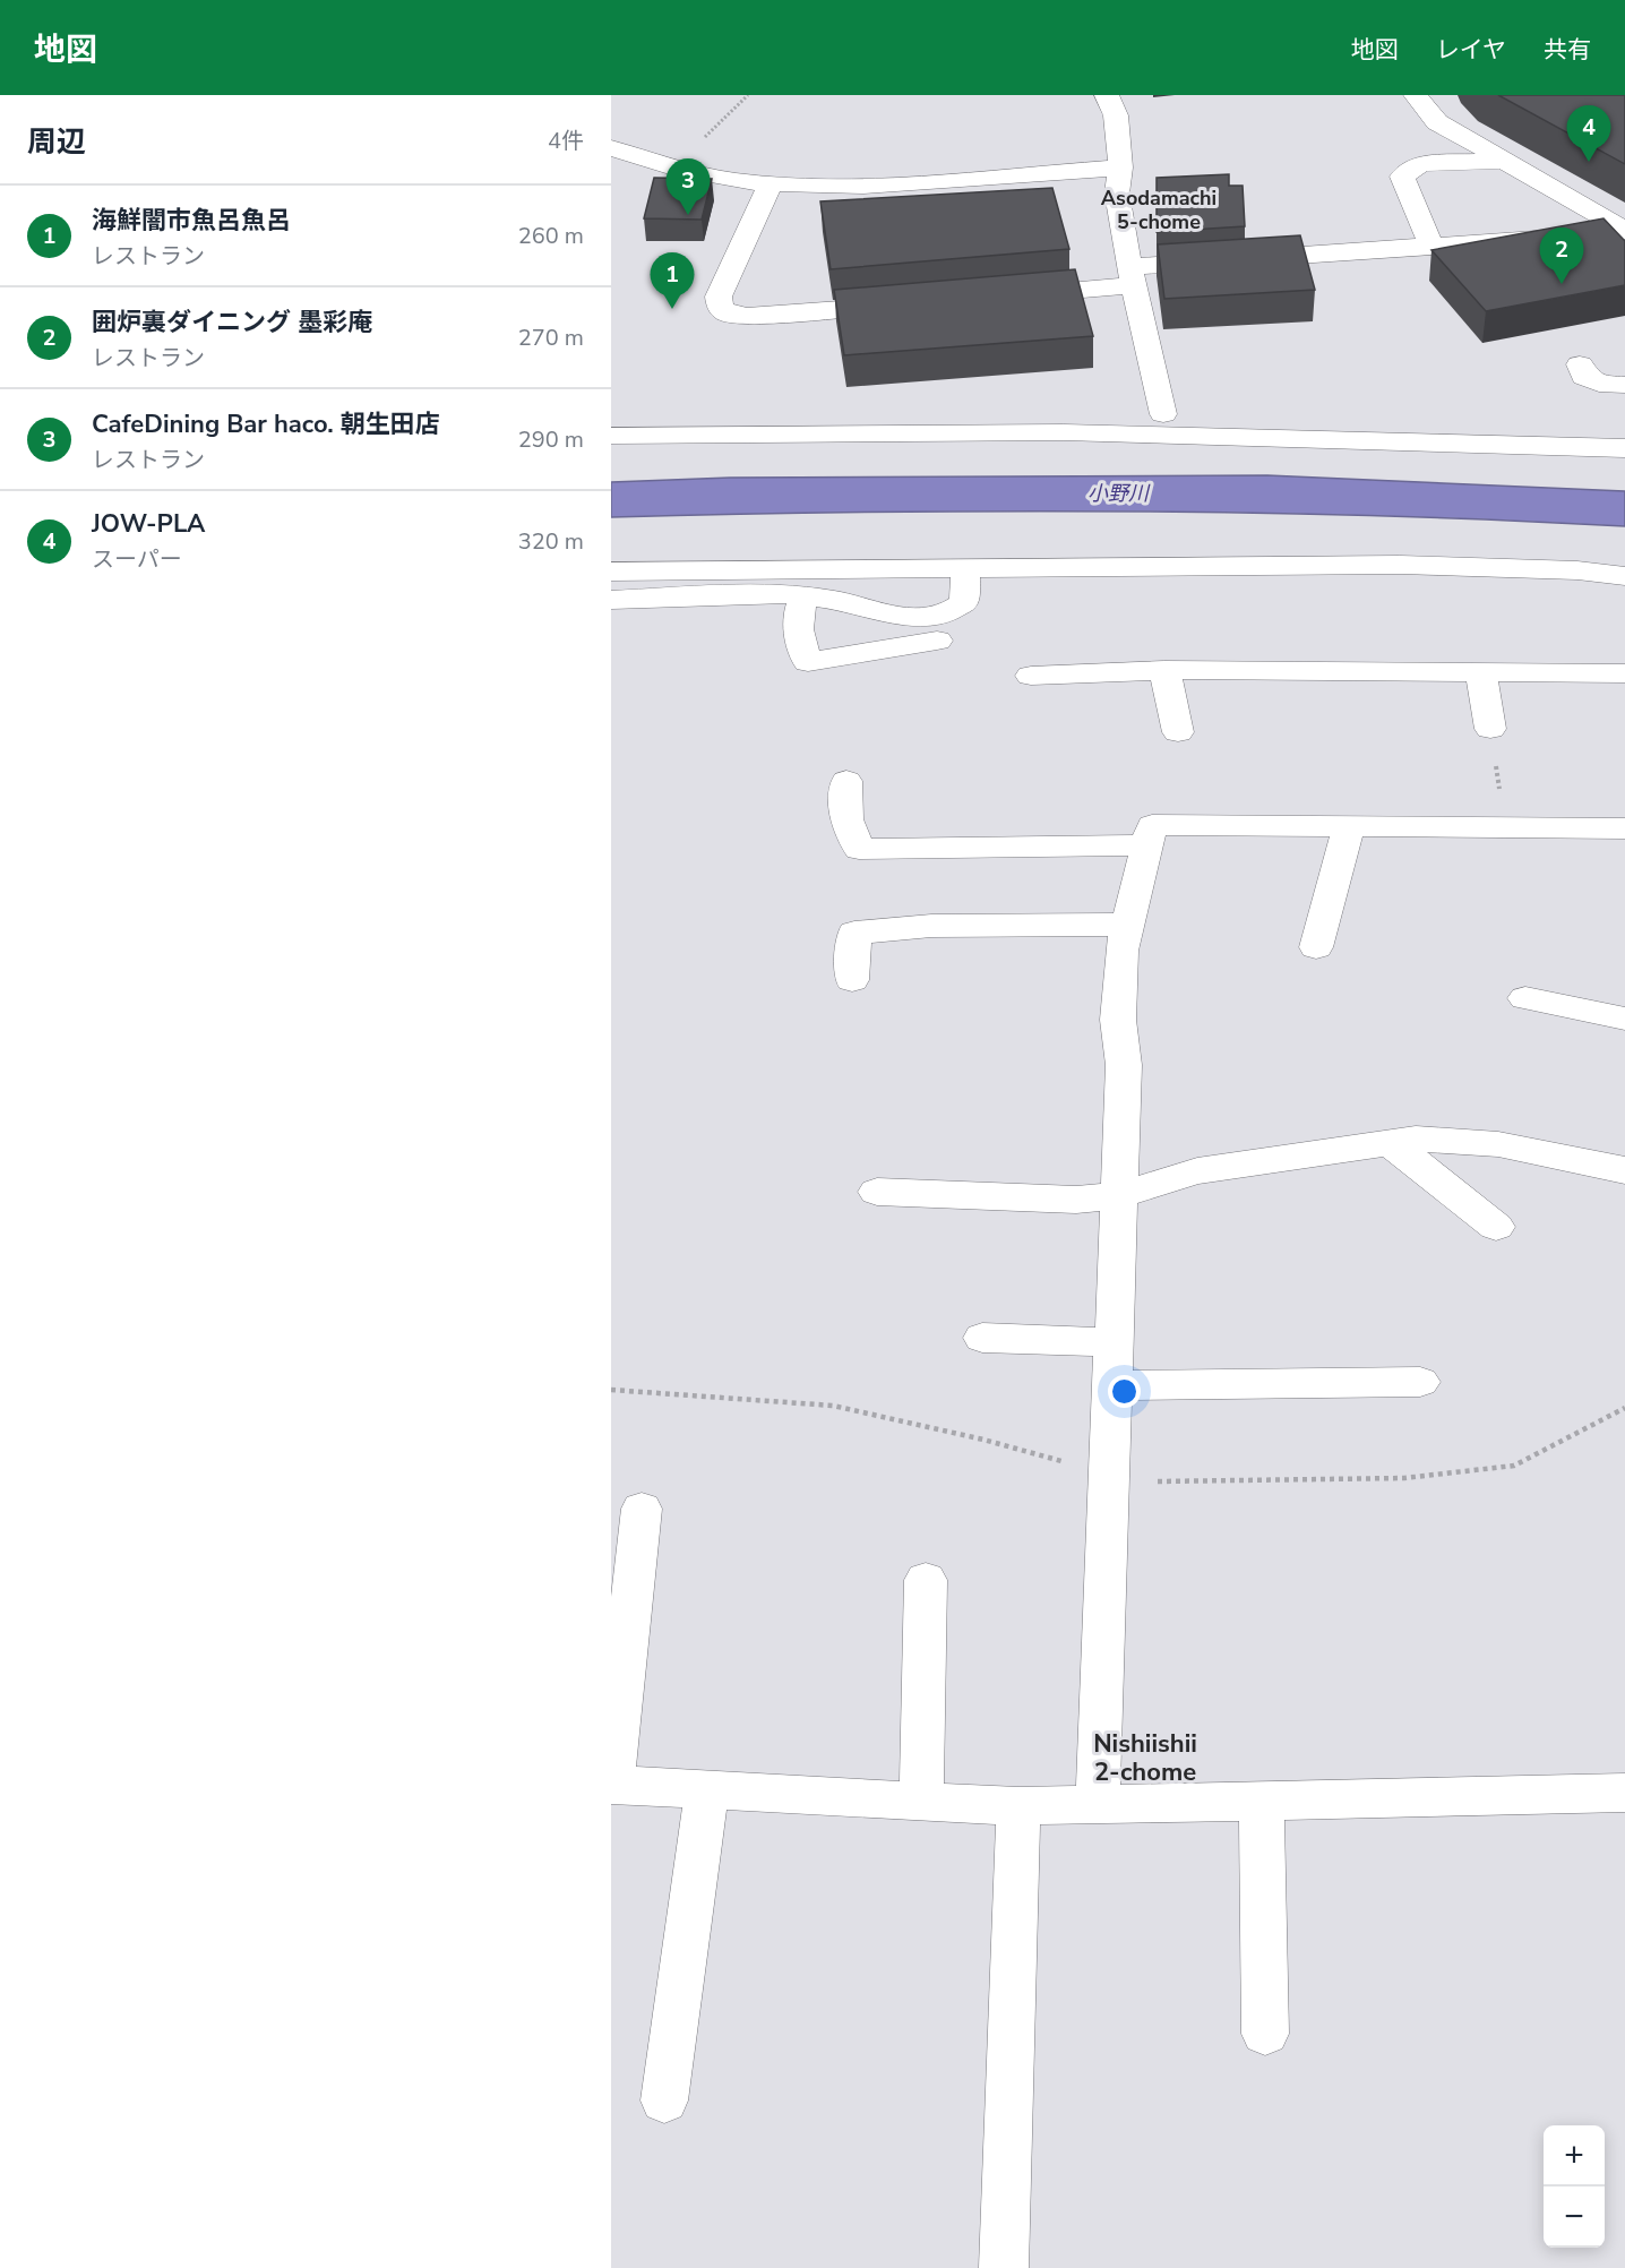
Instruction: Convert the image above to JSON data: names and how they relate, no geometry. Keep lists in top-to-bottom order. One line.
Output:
{"districts":["Asodamachi 5-chome","Nishiishii 2-chome"],"water":["小野川"],"page":{"header":"地図","nav":["地図","レイヤ","共有"],"heading":["周辺","4件"],"pins":["4","3","2","1"],"list":[{"mark":"1","name":"海鮮闇市魚呂魚呂","note":"レストラン","value":"260 m"},{"mark":"2","name":"囲炉裏ダイニング 墨彩庵","note":"レストラン","value":"270 m"},{"mark":"3","name":"CafeDining Bar haco. 朝生田店","note":"レストラン","value":"290 m"},{"mark":"4","name":"JOW-PLA","note":"スーパー","value":"320 m"}],"map_buttons":["+","−"]}}
